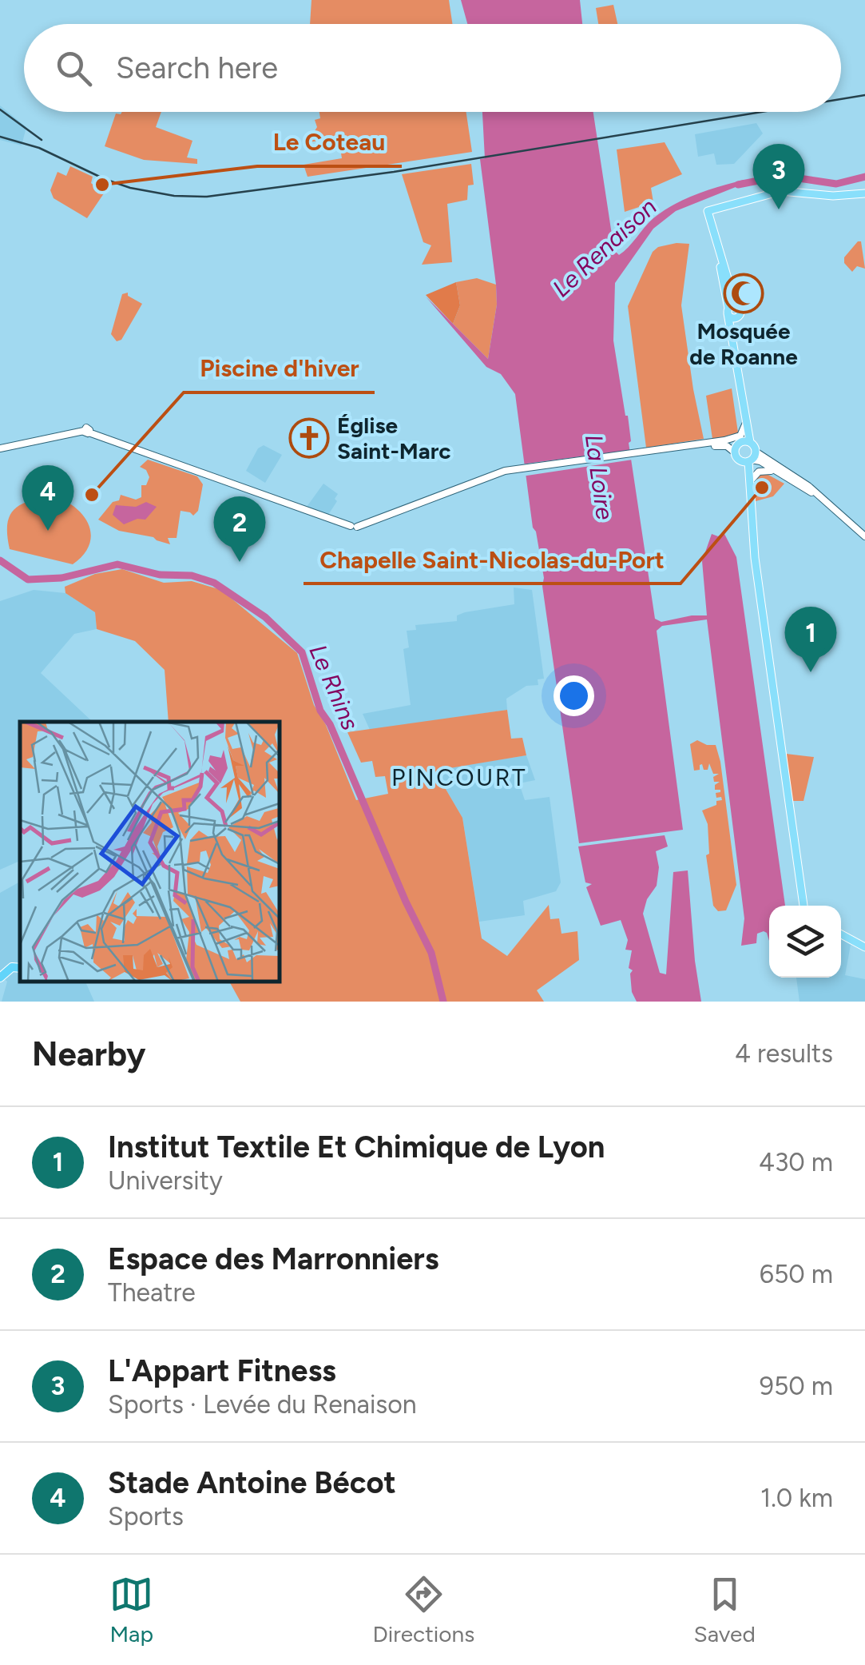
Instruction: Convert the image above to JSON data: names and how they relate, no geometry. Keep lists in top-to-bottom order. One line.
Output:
{"districts":["PINCOURT"],"water":["Le Renaison","La Loire","Le Rhins"],"places":{"other":["Le Coteau","Chapelle Saint-Nicolas-du-Port","Piscine d'hiver"],"mosque":["Mosquée de Roanne"],"church":["Église Saint-Marc"]},"page":{"search":"Search here","pins":["3","4","2","1"],"heading":["Nearby","4 results"],"list":[{"mark":"1","name":"Institut Textile Et Chimique de Lyon","note":"University","value":"430 m"},{"mark":"2","name":"Espace des Marronniers","note":"Theatre","value":"650 m"},{"mark":"3","name":"L'Appart Fitness","note":"Sports · Levée du Renaison","value":"950 m"},{"mark":"4","name":"Stade Antoine Bécot","note":"Sports","value":"1.0 km"}],"nav":["Map","Directions","Saved"]}}
